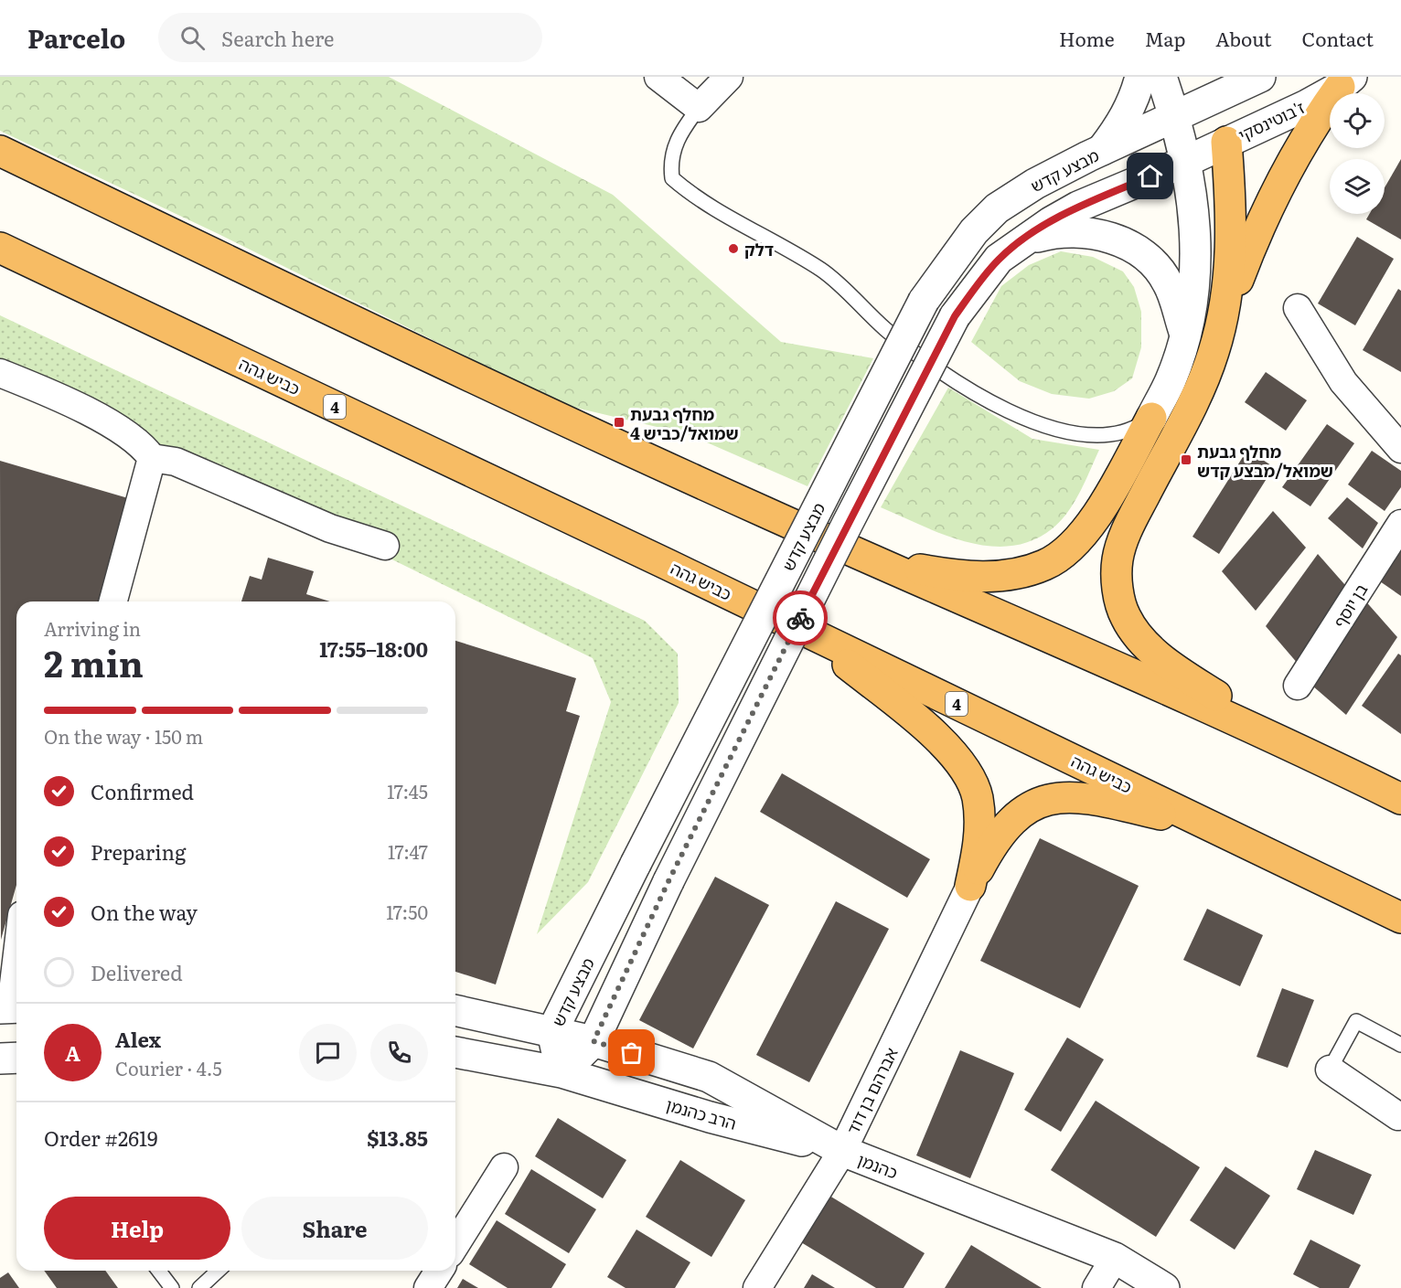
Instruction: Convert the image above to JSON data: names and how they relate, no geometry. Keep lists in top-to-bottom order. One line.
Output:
{"streets":{"highway":["כביש גהה","4"],"street":["ז'בוטינסקי","מבצע קדש","בן יוסף","אברהם בן דוד","הרב כהנמן","כהנמן"]},"crossings":[["ז'בוטינסקי","מבצע קדש"],["מבצע קדש","הרב כהנמן"],["מבצע קדש","כהנמן"],["אברהם בן דוד","הרב כהנמן"],["אברהם בן דוד","כהנמן"],["הרב כהנמן","כהנמן"]],"places":{"other":["דלק"],"transit":["מחלף גבעת שמואל/כביש 4","מחלף גבעת שמואל/מבצע קדש"]},"page":{"header":"Parcelo","search":"Search here","nav":["Home","Map","About","Contact"],"heading":["2 min","Arriving in","17:55–18:00"],"panel":["Alex","Courier · 4.5","Order #2619","$13.85"],"bar":"On the way · 150 m","list":[["Confirmed","17:45"],["Preparing","17:47"],["On the way","17:50"],"Delivered"],"round":"A","buttons":["Help","Share"]}}
